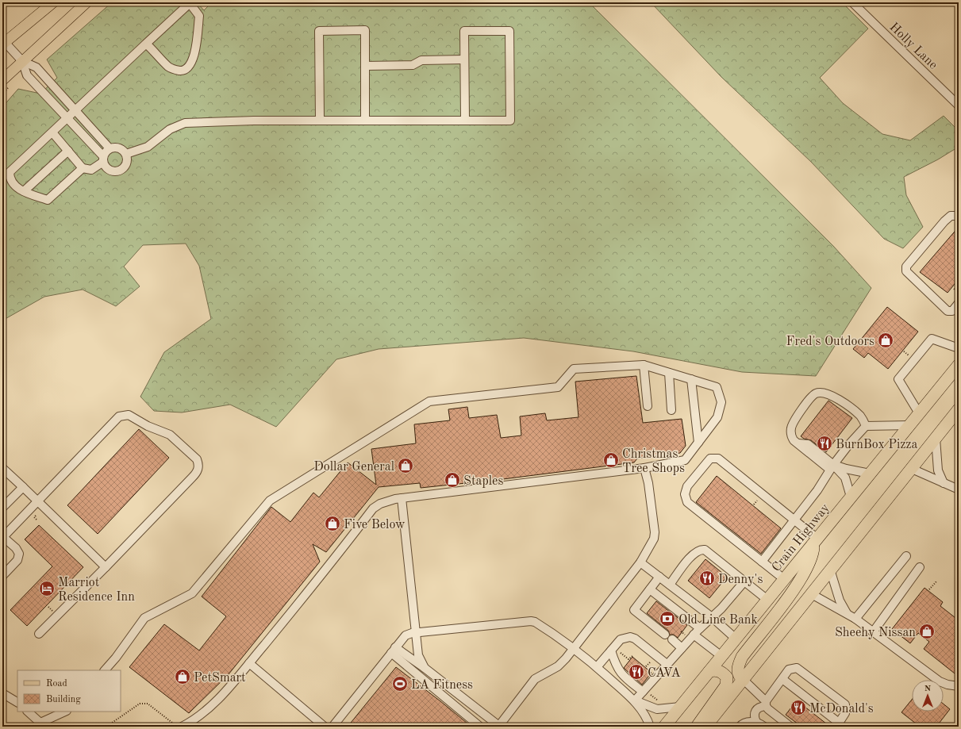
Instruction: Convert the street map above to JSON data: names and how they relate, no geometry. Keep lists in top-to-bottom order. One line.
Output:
{"streets":{"highway":["Crain Highway"],"street":["Holly Lane"]},"places":{"shop":["Fred's Outdoors","Christmas Tree Shops","Dollar General","Staples","Five Below","Sheehy Nissan","PetSmart"],"restaurant":["BurnBox Pizza","Denny's","CAVA","McDonald's"],"hotel":["Marriot Residence Inn"],"bank":["Old Line Bank"],"sports":["LA Fitness"]},"legend":["Road","Building"],"north":"top"}
